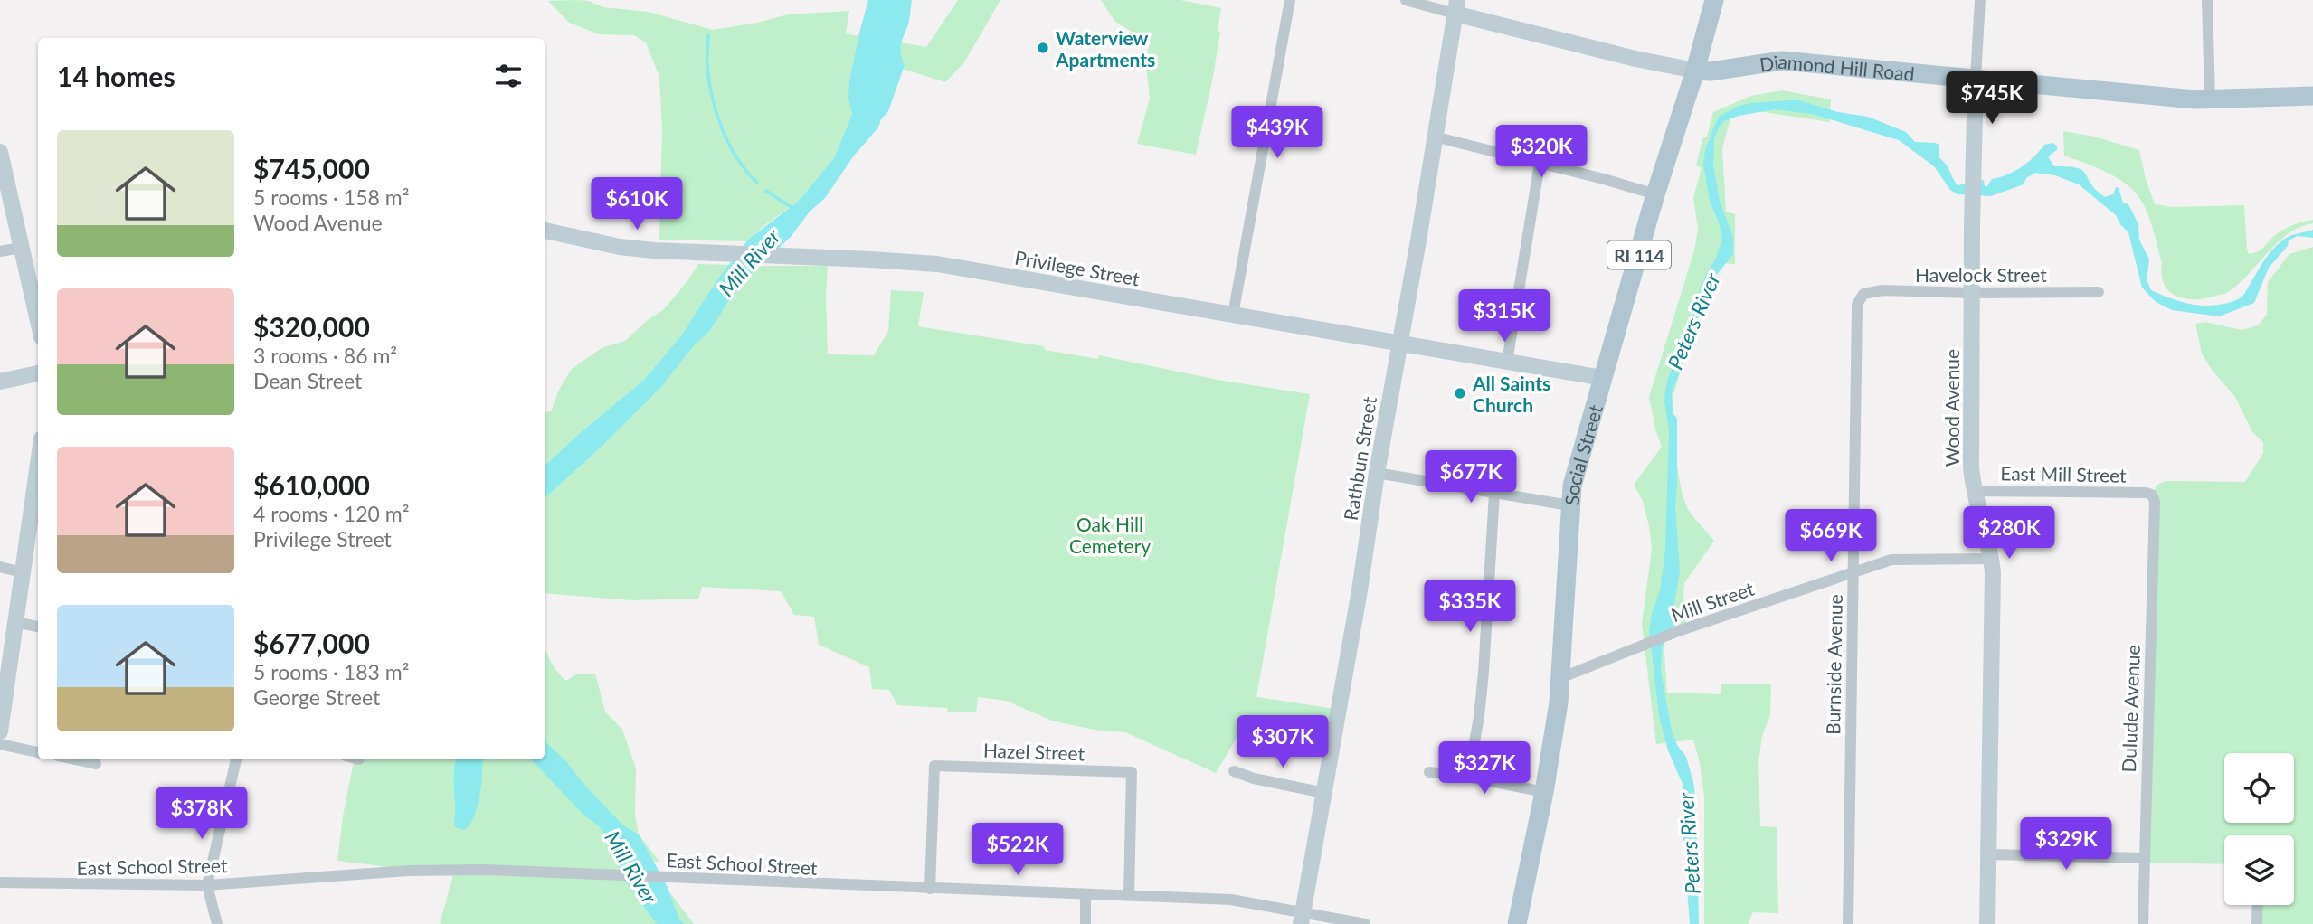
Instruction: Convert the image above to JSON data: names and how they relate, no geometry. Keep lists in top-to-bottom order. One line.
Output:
{"streets":{"main road":["Diamond Hill Road","RI 114","Privilege Street","Wood Avenue","Social Street","Rathbun Street"],"street":["Havelock Street","East Mill Street","Mill Street","Burnside Avenue","Dulude Avenue","Hazel Street","East School Street"]},"crossings":[["Diamond Hill Road","Wood Avenue"],["Diamond Hill Road","Social Street"],["Diamond Hill Road","Rathbun Street"],["Privilege Street","Social Street"],["Privilege Street","Rathbun Street"],["Havelock Street","Wood Avenue"],["Havelock Street","Burnside Avenue"],["Wood Avenue","East Mill Street"],["Wood Avenue","Mill Street"],["Social Street","Mill Street"],["Rathbun Street","East School Street"],["East Mill Street","Dulude Avenue"],["Mill Street","Burnside Avenue"],["Hazel Street","East School Street"]],"water":["Mill River","Peters River"],"parks":["Oak Hill Cemetery"],"places":["Waterview Apartments","All Saints Church"],"page":{"heading":"14 homes","price":["$745K","$439K","$320K","$610K","$315K","$677K","$280K","$669K","$335K","$307K","$327K","$378K","$329K","$522K"],"list":[{"name":"$745,000","note":"5 rooms · 158 m² · Wood Avenue"},{"name":"$320,000","note":"3 rooms · 86 m² · Dean Street"},{"name":"$610,000","note":"4 rooms · 120 m² · Privilege Street"},{"name":"$677,000","note":"5 rooms · 183 m² · George Street"}]}}
